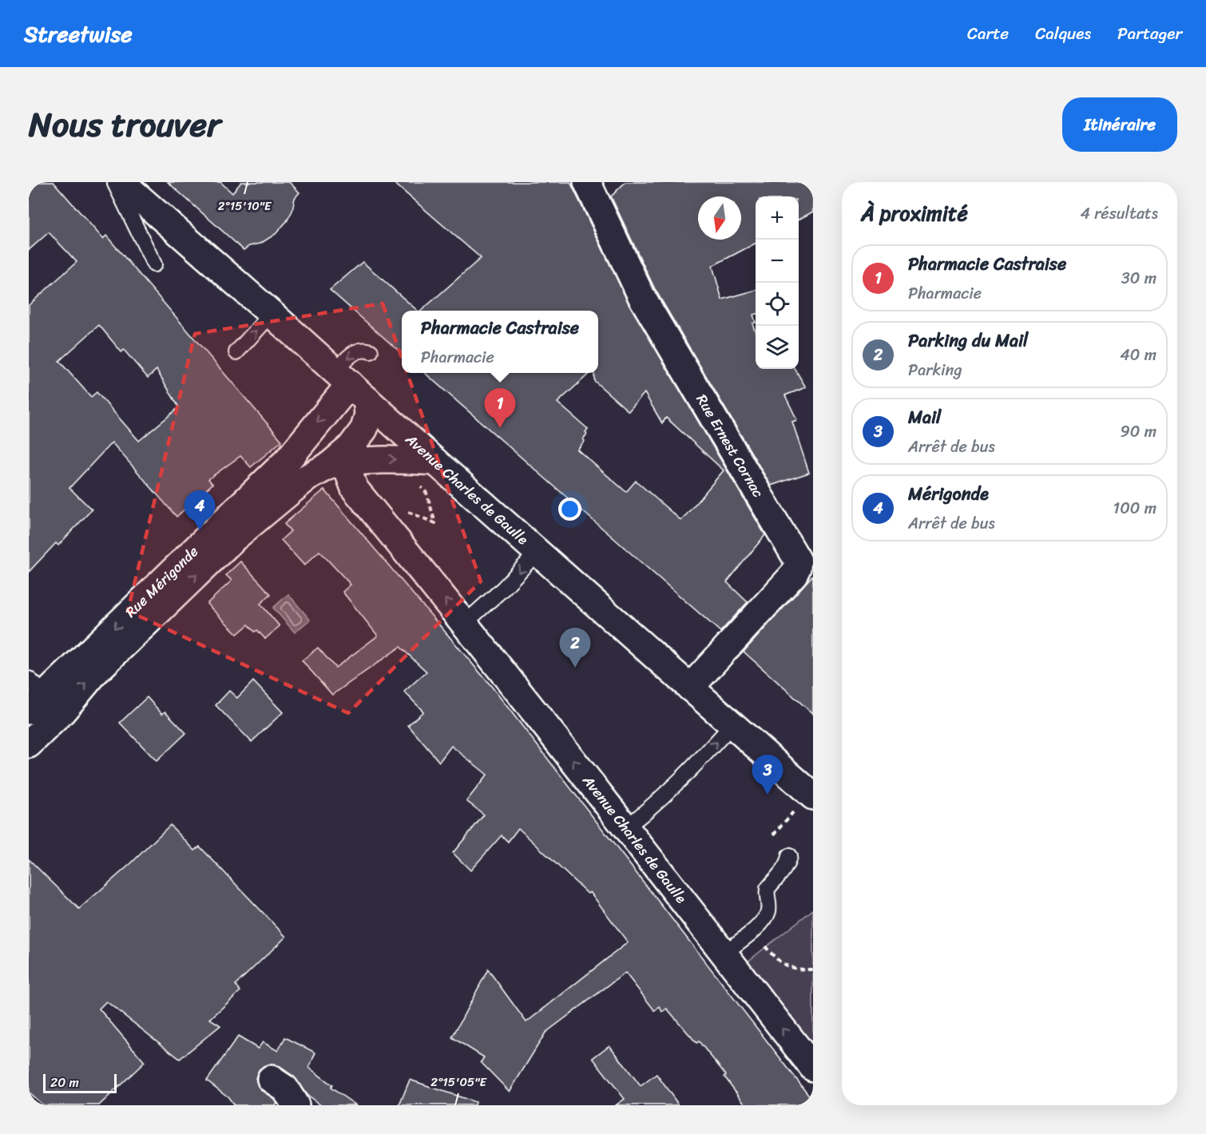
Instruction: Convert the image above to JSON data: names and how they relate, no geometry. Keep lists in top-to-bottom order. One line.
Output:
{"streets":{"street":["Rue Ernest Cornac","Avenue Charles de Gaulle","Rue Mérigonde"]},"crossings":[["Rue Ernest Cornac","Avenue Charles de Gaulle"],["Avenue Charles de Gaulle","Rue Mérigonde"]],"scale_bar":"20 m","north":"bottom","page":{"header":"Streetwise","nav":["Carte","Calques","Partager"],"title":"Nous trouver","buttons":"Itinéraire","heading":["À proximité","4 résultats"],"map_buttons":["+","−"],"list":[{"mark":"1","name":"Pharmacie Castraise","note":"Pharmacie","value":"30 m"},{"mark":"2","name":"Parking du Mail","note":"Parking","value":"40 m"},{"mark":"3","name":"Mail","note":"Arrêt de bus","value":"90 m"},{"mark":"4","name":"Mérigonde","note":"Arrêt de bus","value":"100 m"}],"popup":["Pharmacie Castraise","Pharmacie"],"pins":["1","4","2","3"],"scale":"20 m"},"coordinates":["2°15'10\"E","2°15'05\"E"]}
